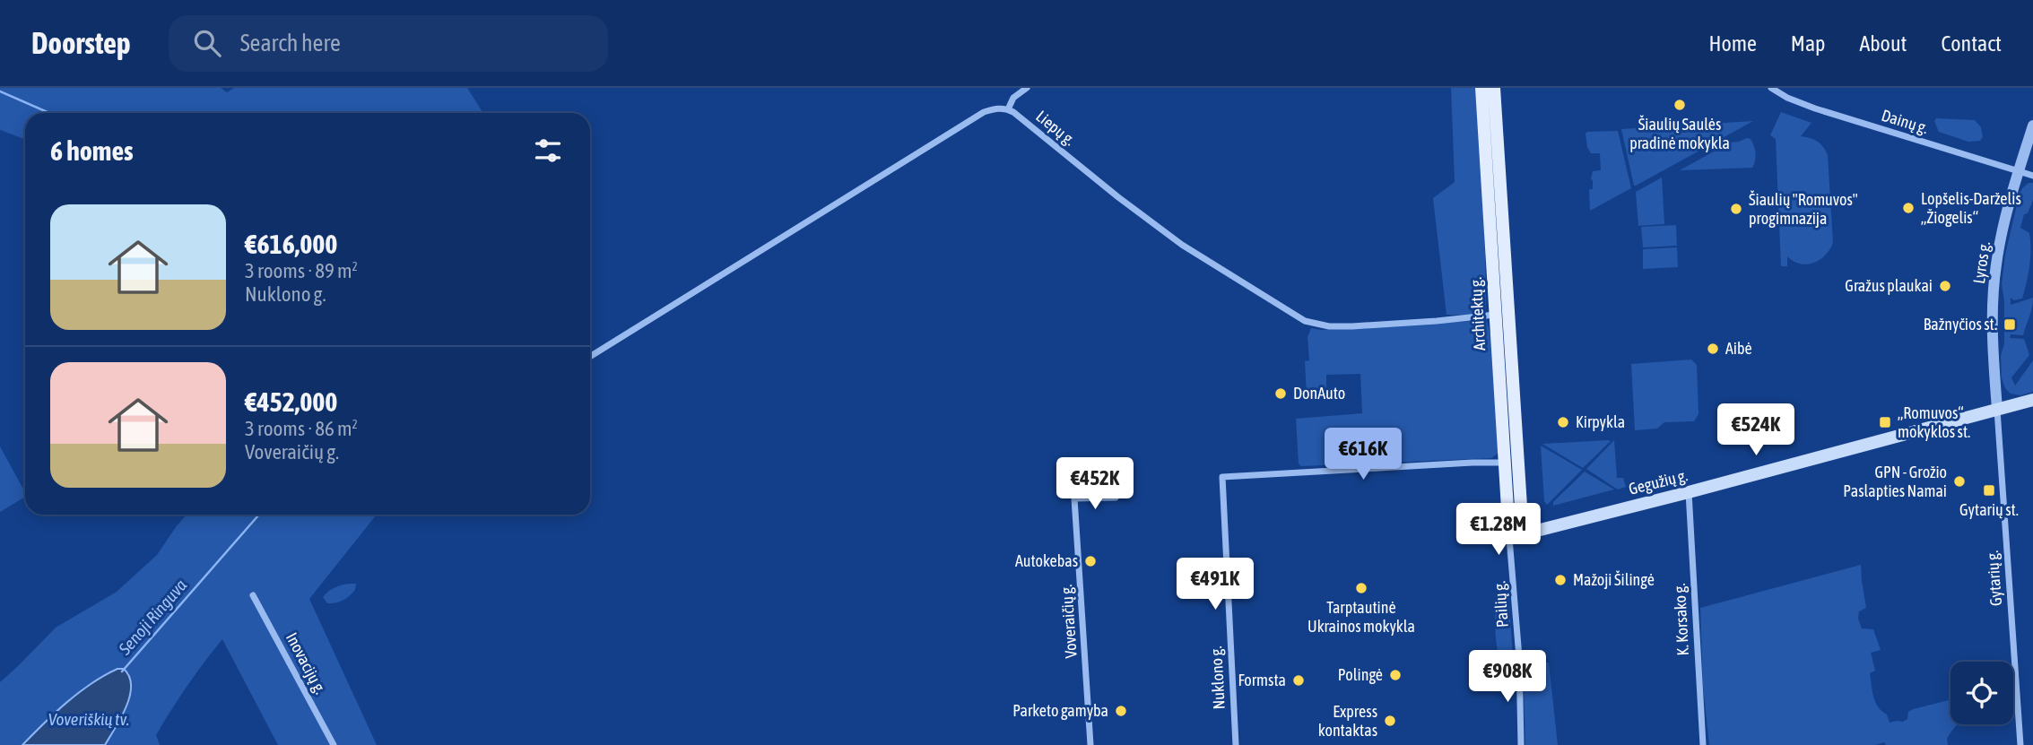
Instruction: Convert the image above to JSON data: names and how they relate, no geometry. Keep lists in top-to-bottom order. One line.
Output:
{"streets":{"main road":["Architektų g.","Gegužių g."],"street":["Dainų g.","Liepų g.","Lyros g.","Gytarių g.","Pailių g.","K. Korsako g.","Voveraičių g.","Inovacijų g.","Nuklono g."]},"crossings":[["Dainų g.","Lyros g."],["Liepų g.","Architektų g."],["Lyros g.","Gegužių g."],["Lyros g.","Gytarių g."],["Architektų g.","Gegužių g."],["Architektų g.","Pailių g."],["Architektų g.","Nuklono g."],["Gegužių g.","Gytarių g."],["Gegužių g.","Pailių g."],["Gegužių g.","K. Korsako g."]],"water":["Senoji Ringuva","Voveriškių tv."],"places":{"other":["Šiaulių Saulės pradinė mokykla","Lopšelis-Darželis „Žiogelis“","Šiaulių \"Romuvos\" progimnazija","Gražus plaukai","Aibė","DonAuto","Kirpykla","GPN - Grožio Paslapties Namai","Autokebas","Mažoji Šilingė","Tarptautinė Ukrainos mokykla","Polingė","Formsta","Parketo gamyba","Express kontaktas"],"transit":["Bažnyčios st.","„Romuvos“ mokyklos st.","Gytarių st."]},"page":{"header":"Doorstep","search":"Search here","nav":["Home","Map","About","Contact"],"heading":"6 homes","list":[{"name":"€616,000","note":"3 rooms · 89 m² · Nuklono g."},{"name":"€452,000","note":"3 rooms · 86 m² · Voveraičių g."}],"price":["€524K","€616K","€452K","€1.28M","€491K","€908K"]}}
